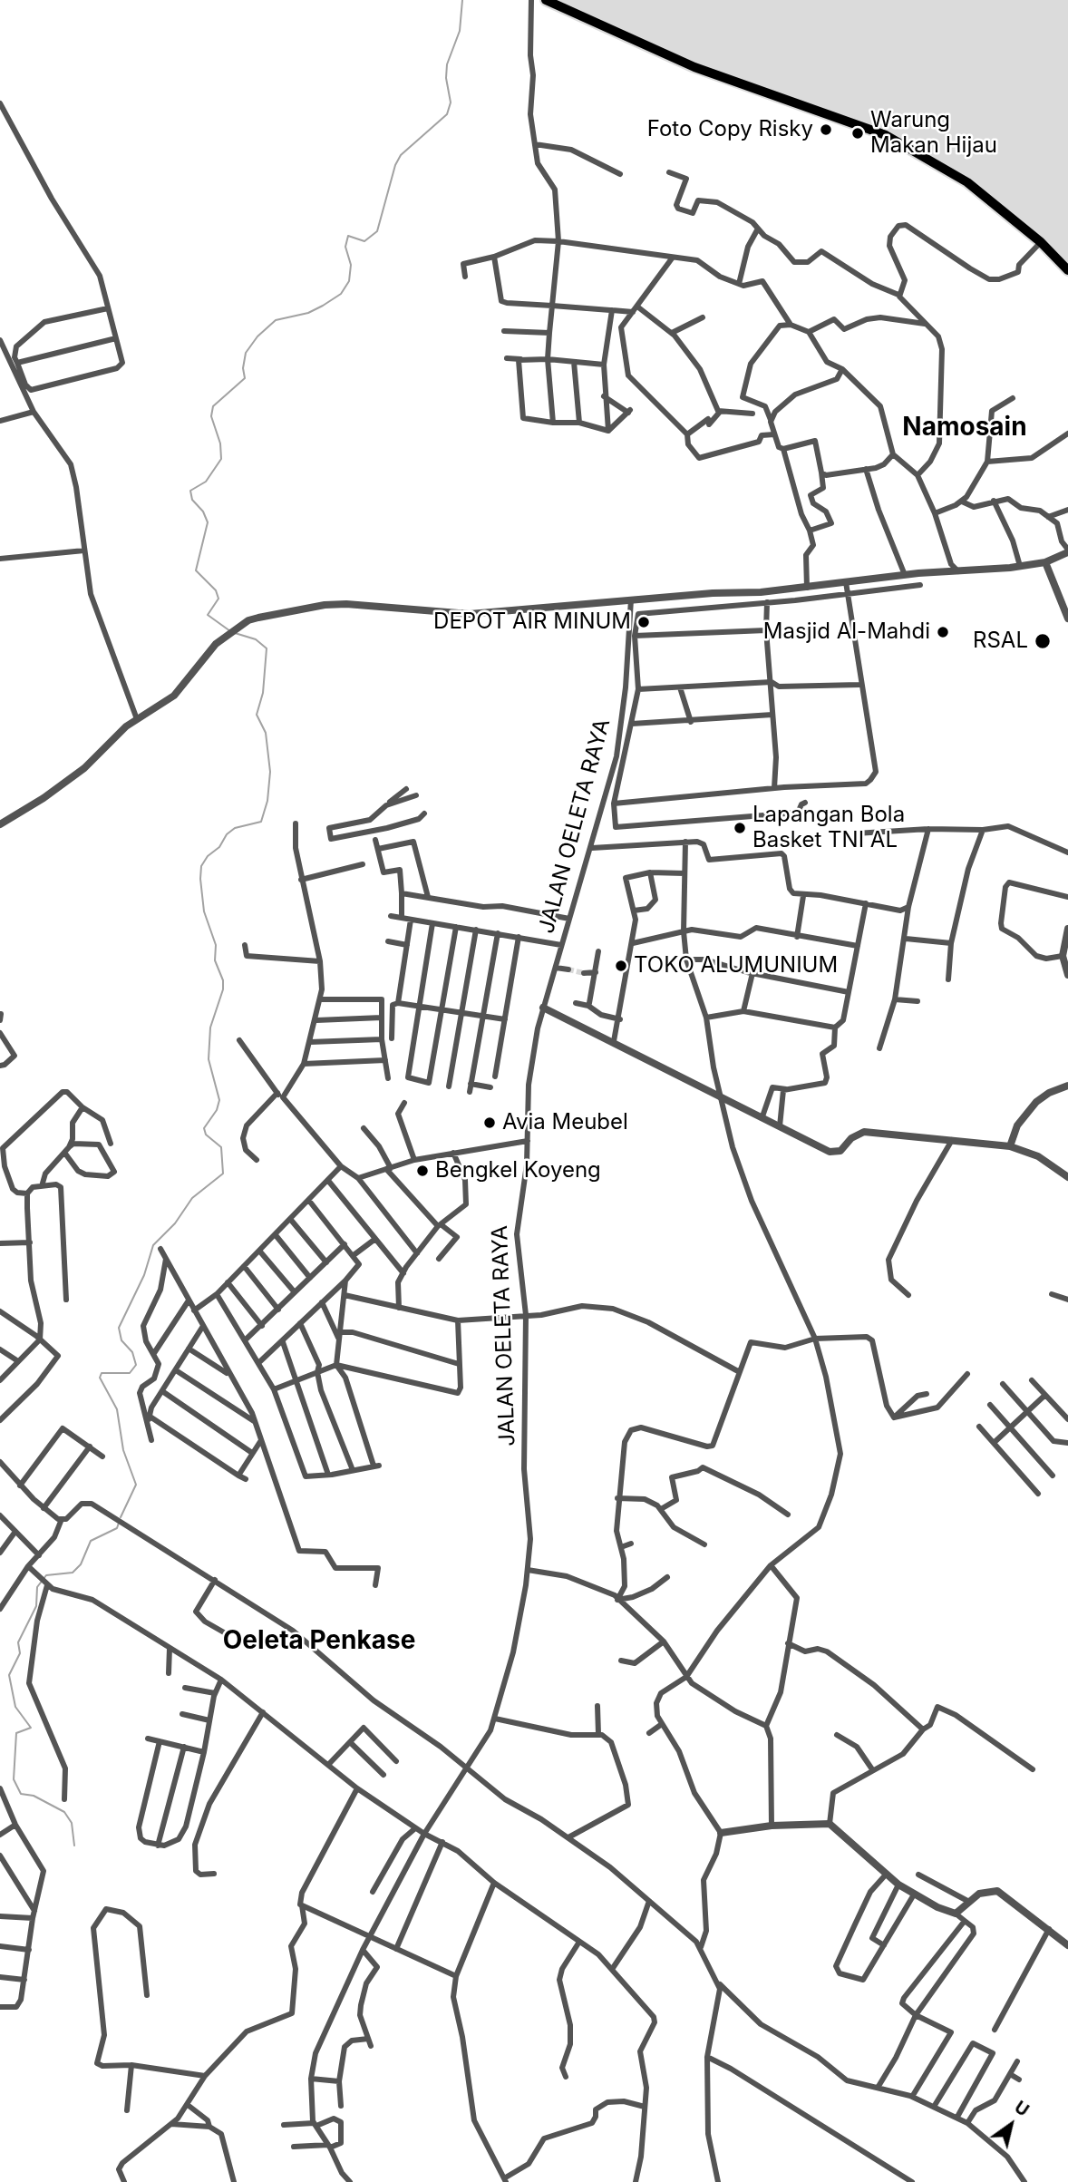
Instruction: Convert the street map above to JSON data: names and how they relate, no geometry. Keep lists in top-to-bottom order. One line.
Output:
{"streets":{"street":["JALAN OELETA RAYA"]},"districts":["Namosain","Oeleta Penkase"],"places":["Foto Copy Risky","Warung Makan Hijau","DEPOT AIR MINUM","Masjid Al-Mahdi","RSAL","Lapangan Bola Basket TNI AL","TOKO ALUMUNIUM","Avia Meubel","Bengkel Koyeng"],"north":"top right"}
